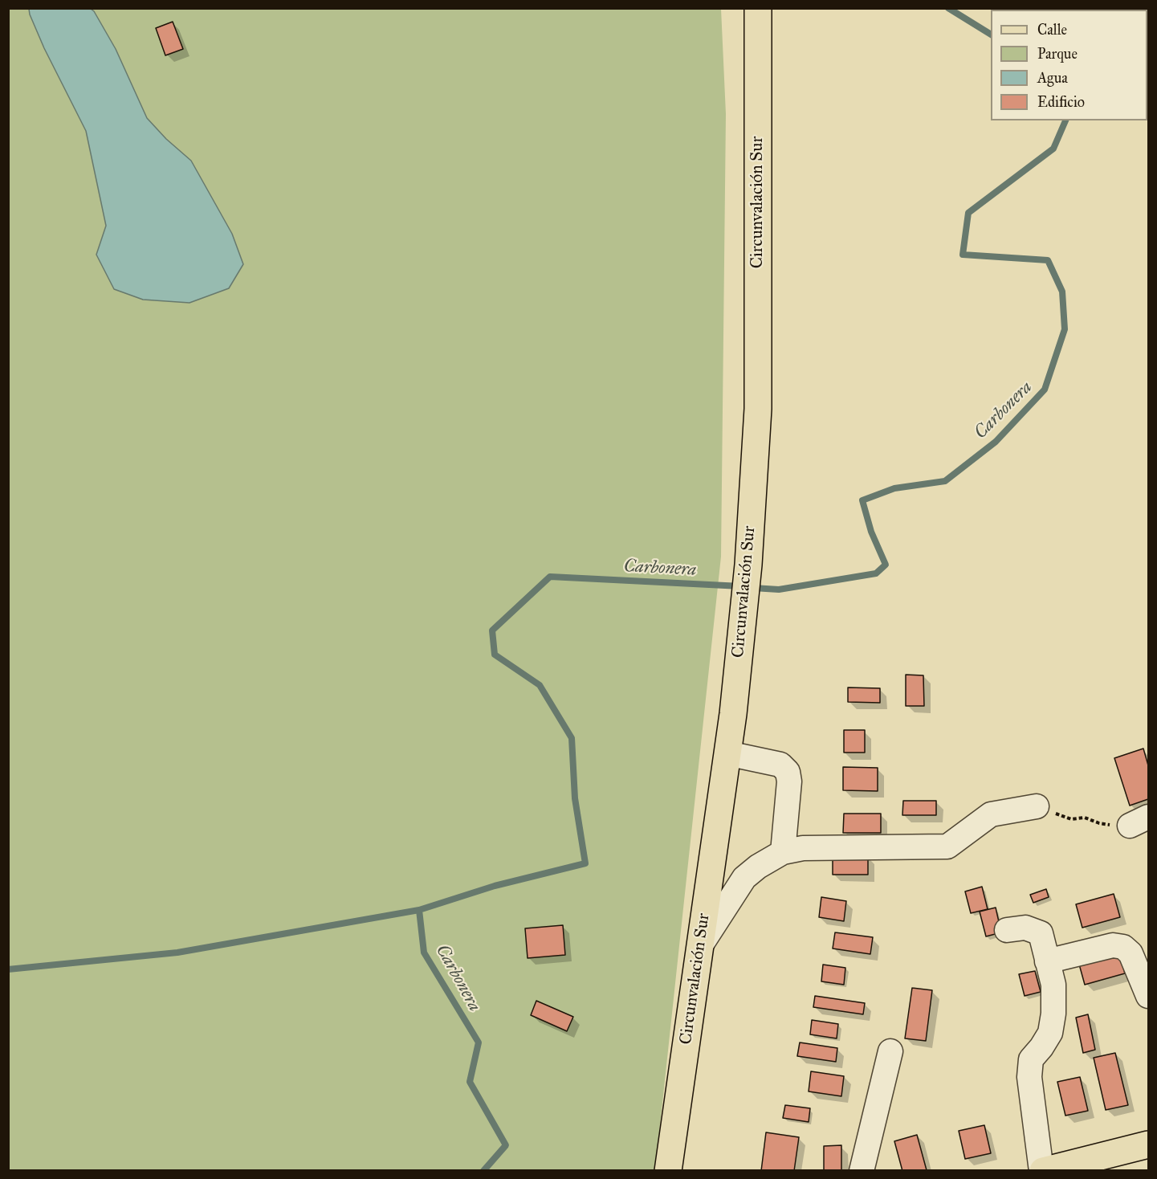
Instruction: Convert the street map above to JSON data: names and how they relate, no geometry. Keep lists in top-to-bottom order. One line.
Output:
{"streets":{"main road":["Circunvalación Sur"]},"water":["Carbonera"],"legend":["Calle","Parque","Agua","Edificio"]}
